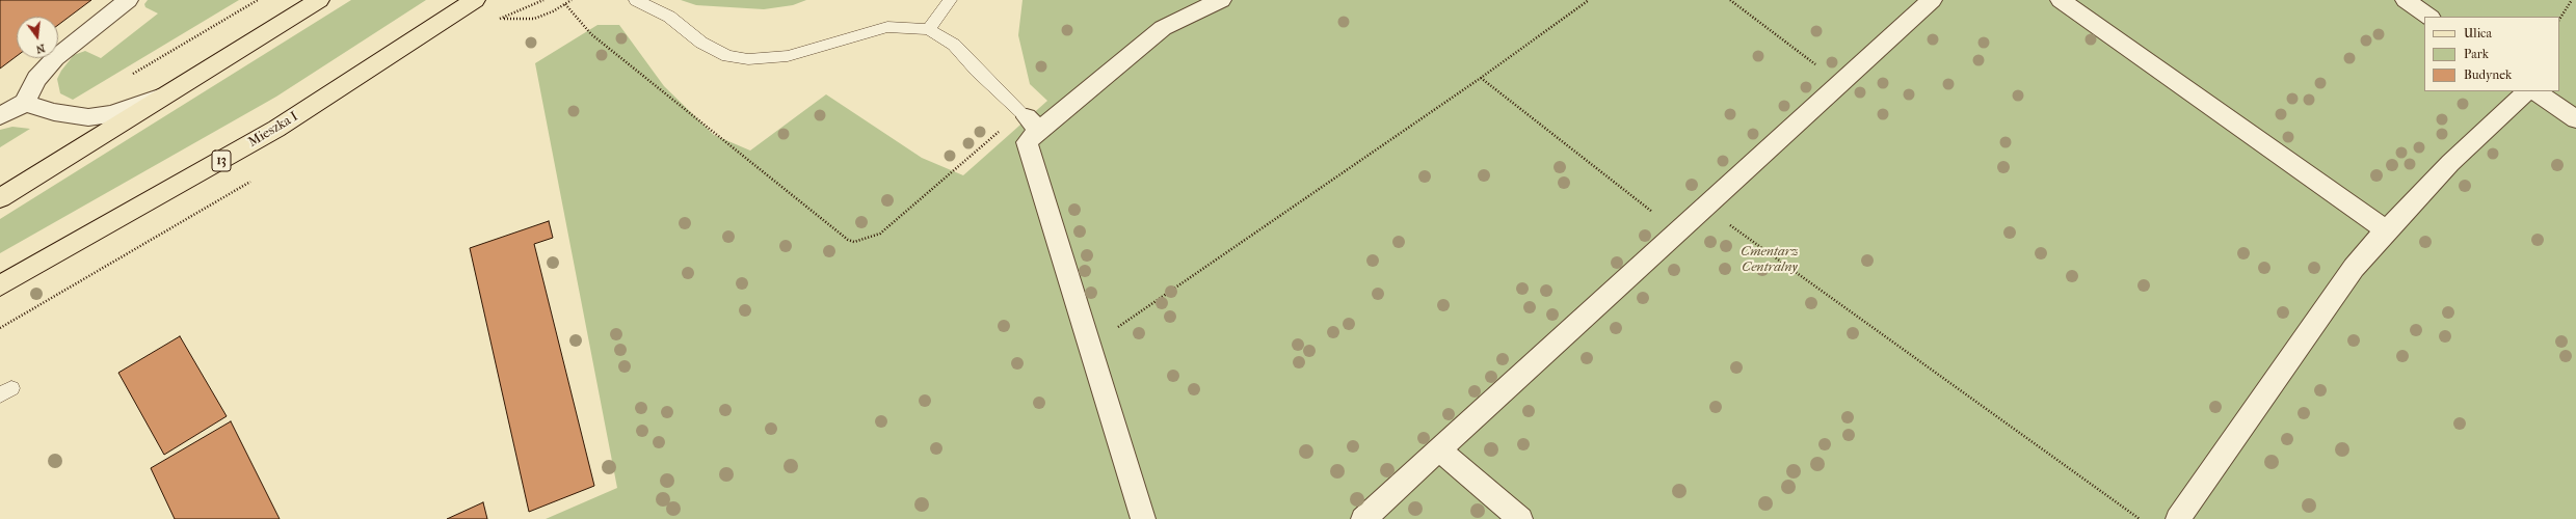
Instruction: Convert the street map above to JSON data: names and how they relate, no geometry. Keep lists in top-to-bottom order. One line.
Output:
{"streets":{"main road":["Mieszka I","13"]},"parks":["Cmentarz Centralny"],"legend":["Ulica","Park","Budynek"],"north":"bottom"}
